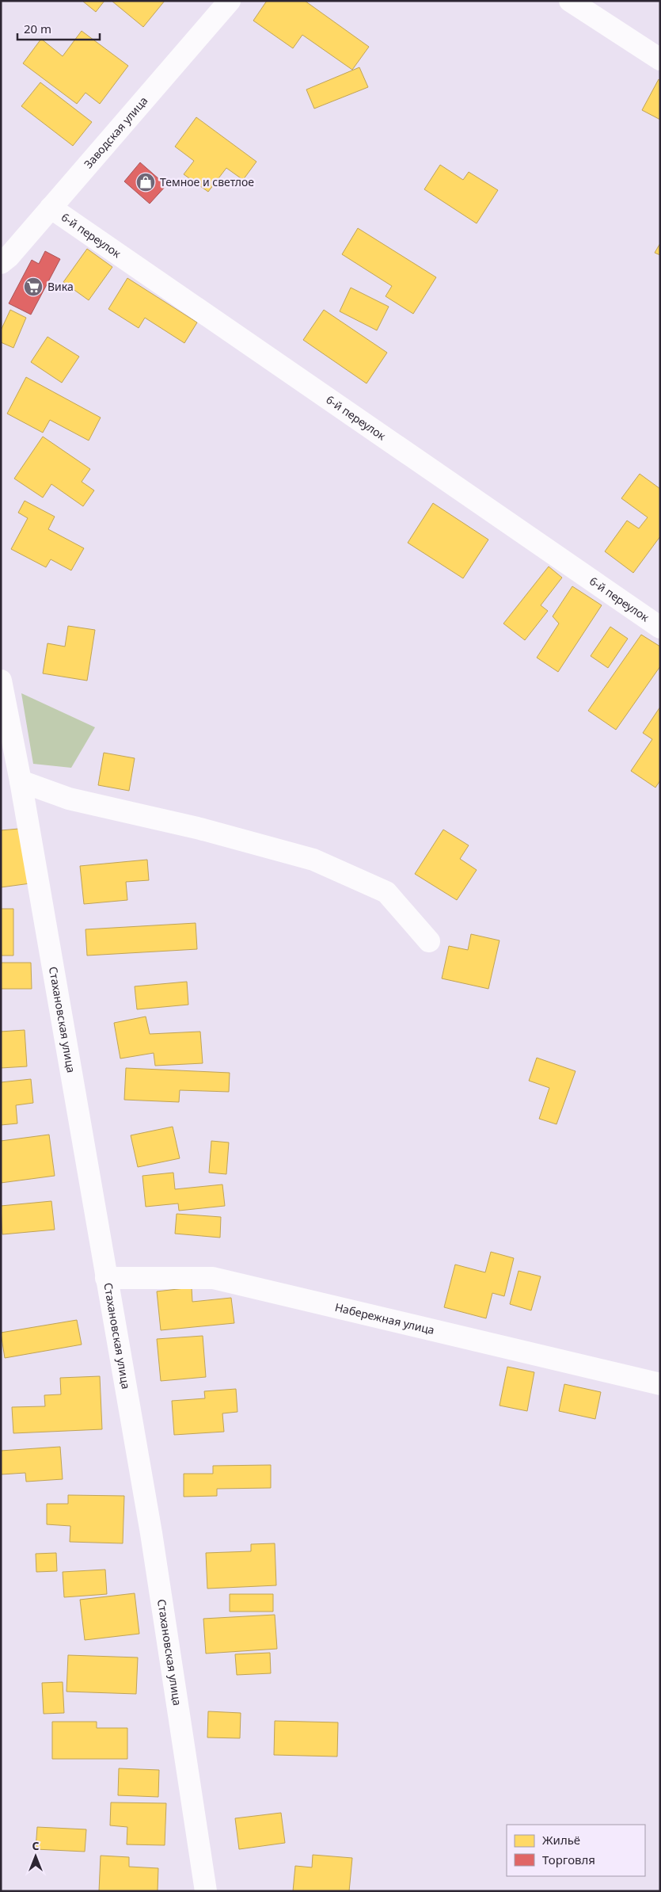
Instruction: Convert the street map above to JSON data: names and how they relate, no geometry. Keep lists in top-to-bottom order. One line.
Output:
{"streets":{"street":["Заводская улица","6-й переулок","Стахановская улица","Набережная улица"]},"crossings":[["Заводская улица","6-й переулок"],["Стахановская улица","Набережная улица"]],"places":{"shop":["Темное и светлое"],"supermarket":["Вика"]},"legend":["Жильё","Торговля"],"scale_bar":"20 m","north":"top"}
